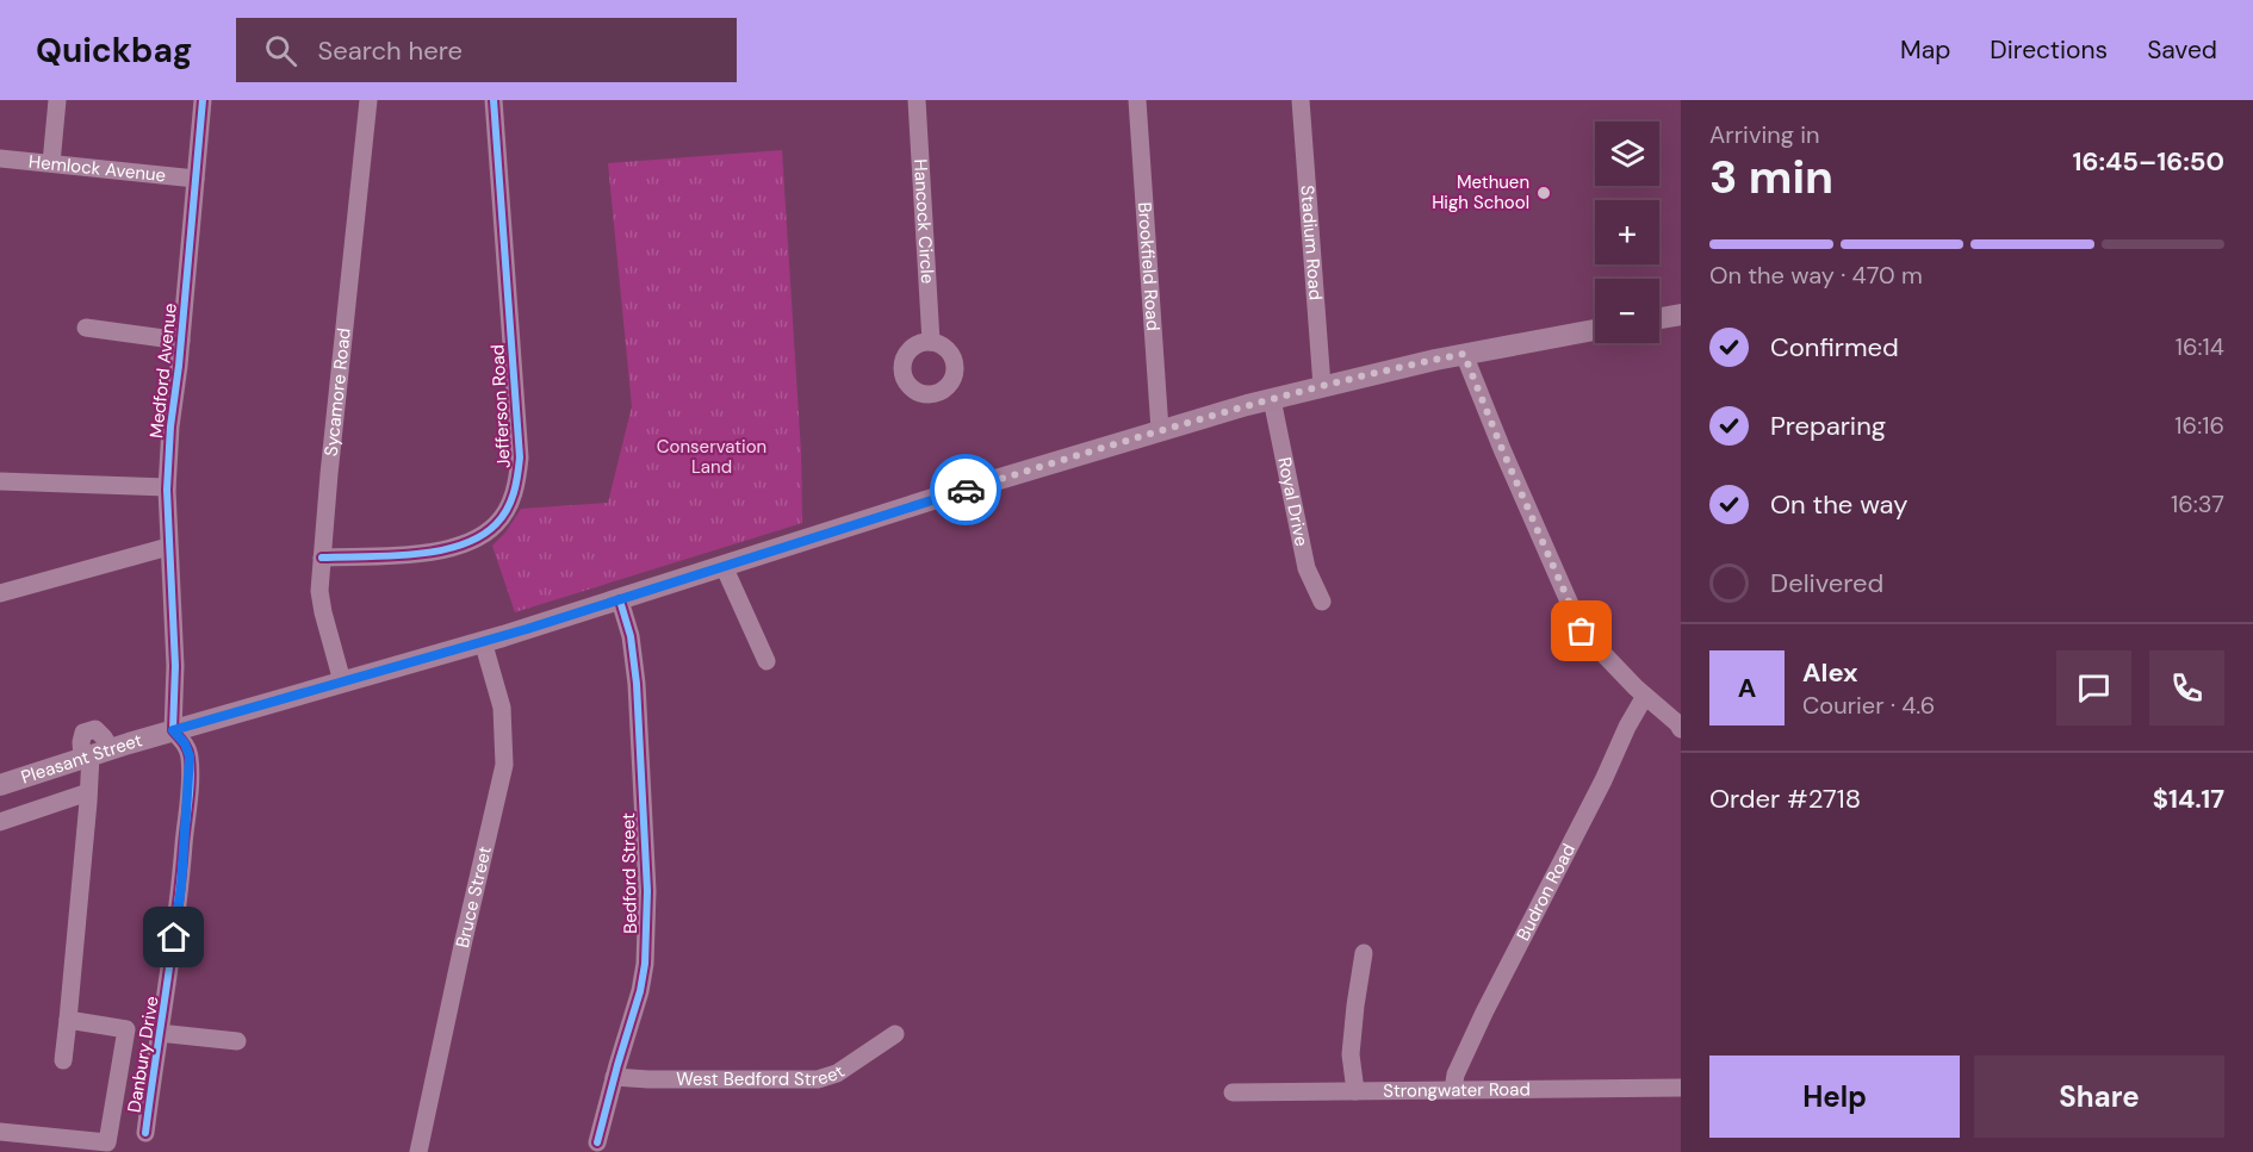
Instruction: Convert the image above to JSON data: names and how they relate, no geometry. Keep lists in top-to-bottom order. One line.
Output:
{"streets":{"main road":["Pleasant Street"],"street":["Hemlock Avenue","Hancock Circle","Stadium Road","Brookfield Road","Medford Avenue","Sycamore Road","Jefferson Road","Royal Drive","Bedford Street","Budron Road","Bruce Street","Danbury Drive","West Bedford Street","Strongwater Road"]},"crossings":[["Hemlock Avenue","Medford Avenue"],["Stadium Road","Pleasant Street"],["Brookfield Road","Pleasant Street"],["Medford Avenue","Pleasant Street"],["Medford Avenue","Danbury Drive"],["Sycamore Road","Jefferson Road"],["Sycamore Road","Pleasant Street"],["Royal Drive","Pleasant Street"],["Pleasant Street","Bedford Street"],["Pleasant Street","Bruce Street"],["Pleasant Street","Danbury Drive"],["Bedford Street","West Bedford Street"],["Budron Road","Strongwater Road"]],"parks":["Conservation Land"],"places":["Methuen High School"],"page":{"header":"Quickbag","search":"Search here","nav":["Map","Directions","Saved"],"heading":["3 min","Arriving in","16:45–16:50"],"panel":["Alex","Courier · 4.6","Order #2718","$14.17"],"map_buttons":["+","−"],"bar":"On the way · 470 m","list":[["Confirmed","16:14"],["Preparing","16:16"],["On the way","16:37"],"Delivered"],"round":"A","buttons":["Help","Share"]}}
